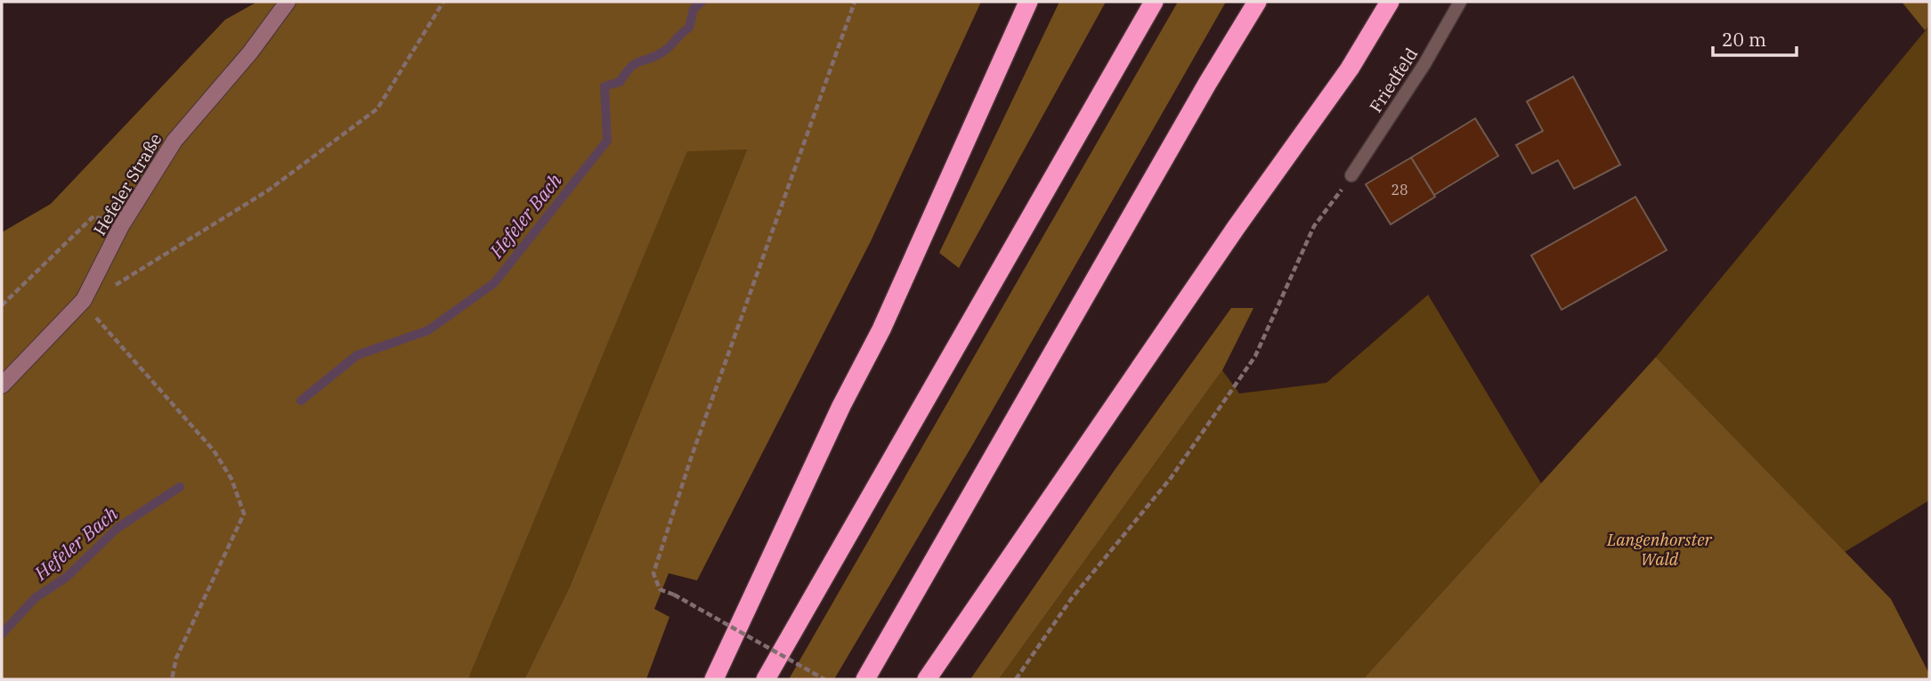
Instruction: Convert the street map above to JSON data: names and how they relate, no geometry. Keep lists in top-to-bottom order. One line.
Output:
{"streets":{"main road":["Hefeler Straße"],"lane":["Friedfeld"]},"water":["Hefeler Bach"],"parks":["Langenhorster Wald"],"house_numbers":["28"],"scale_bar":"20 m"}
